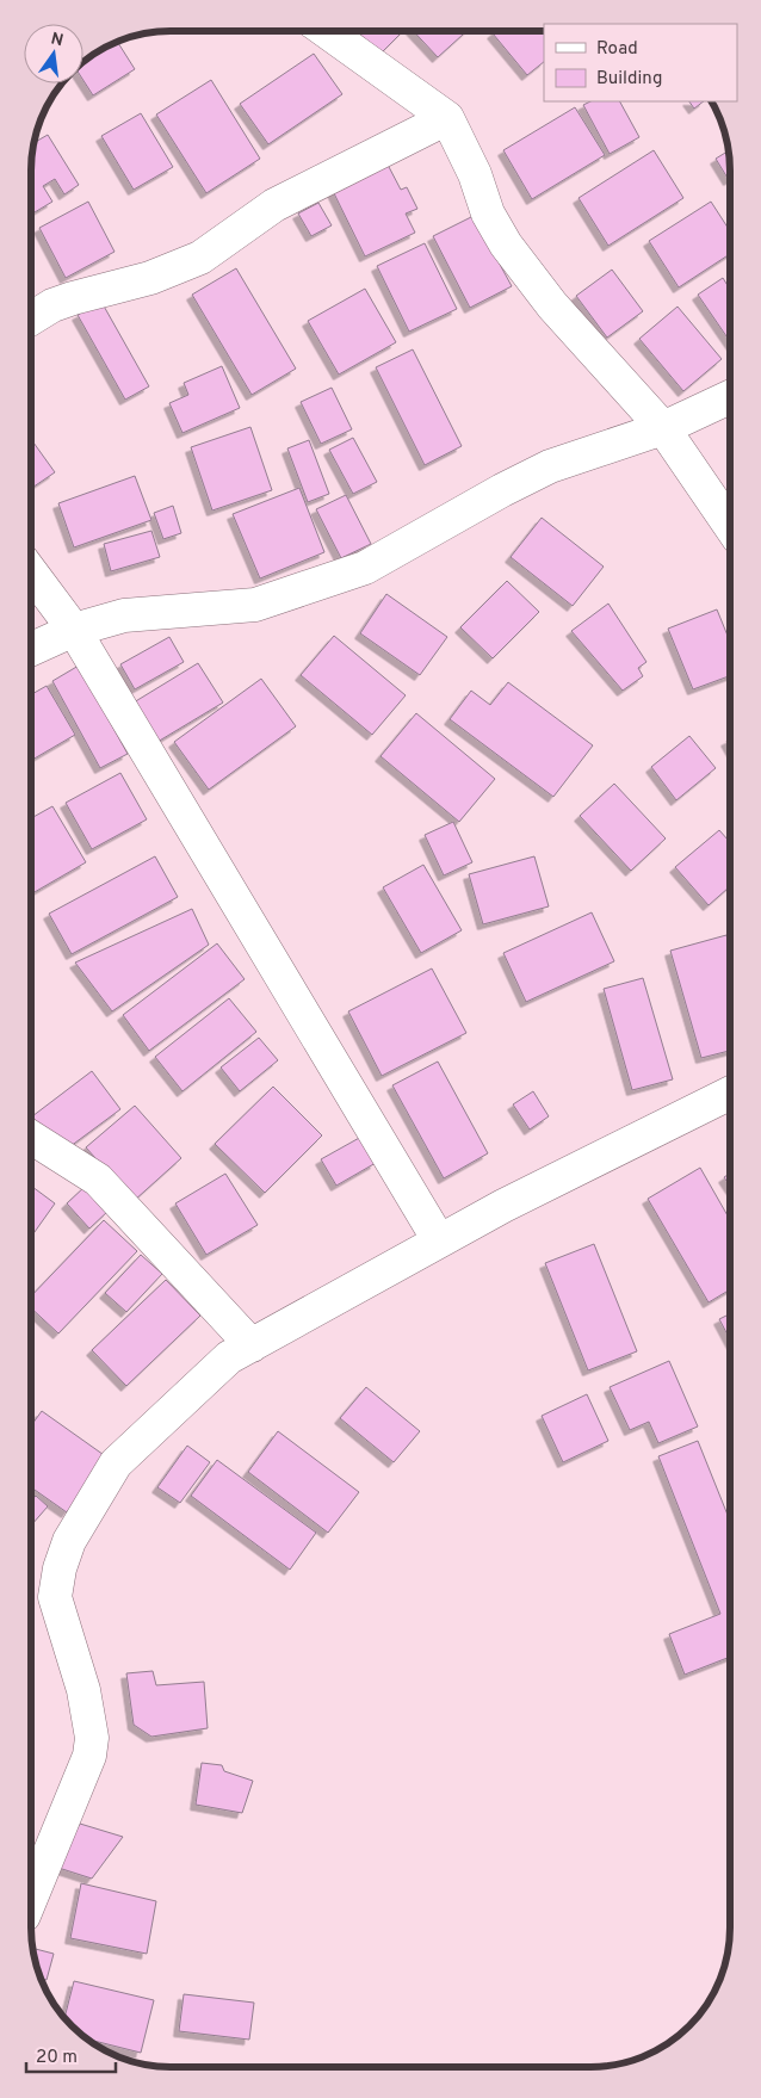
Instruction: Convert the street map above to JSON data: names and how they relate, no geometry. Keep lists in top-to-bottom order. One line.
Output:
{"legend":["Road","Building"],"scale_bar":"20 m","north":"top"}
